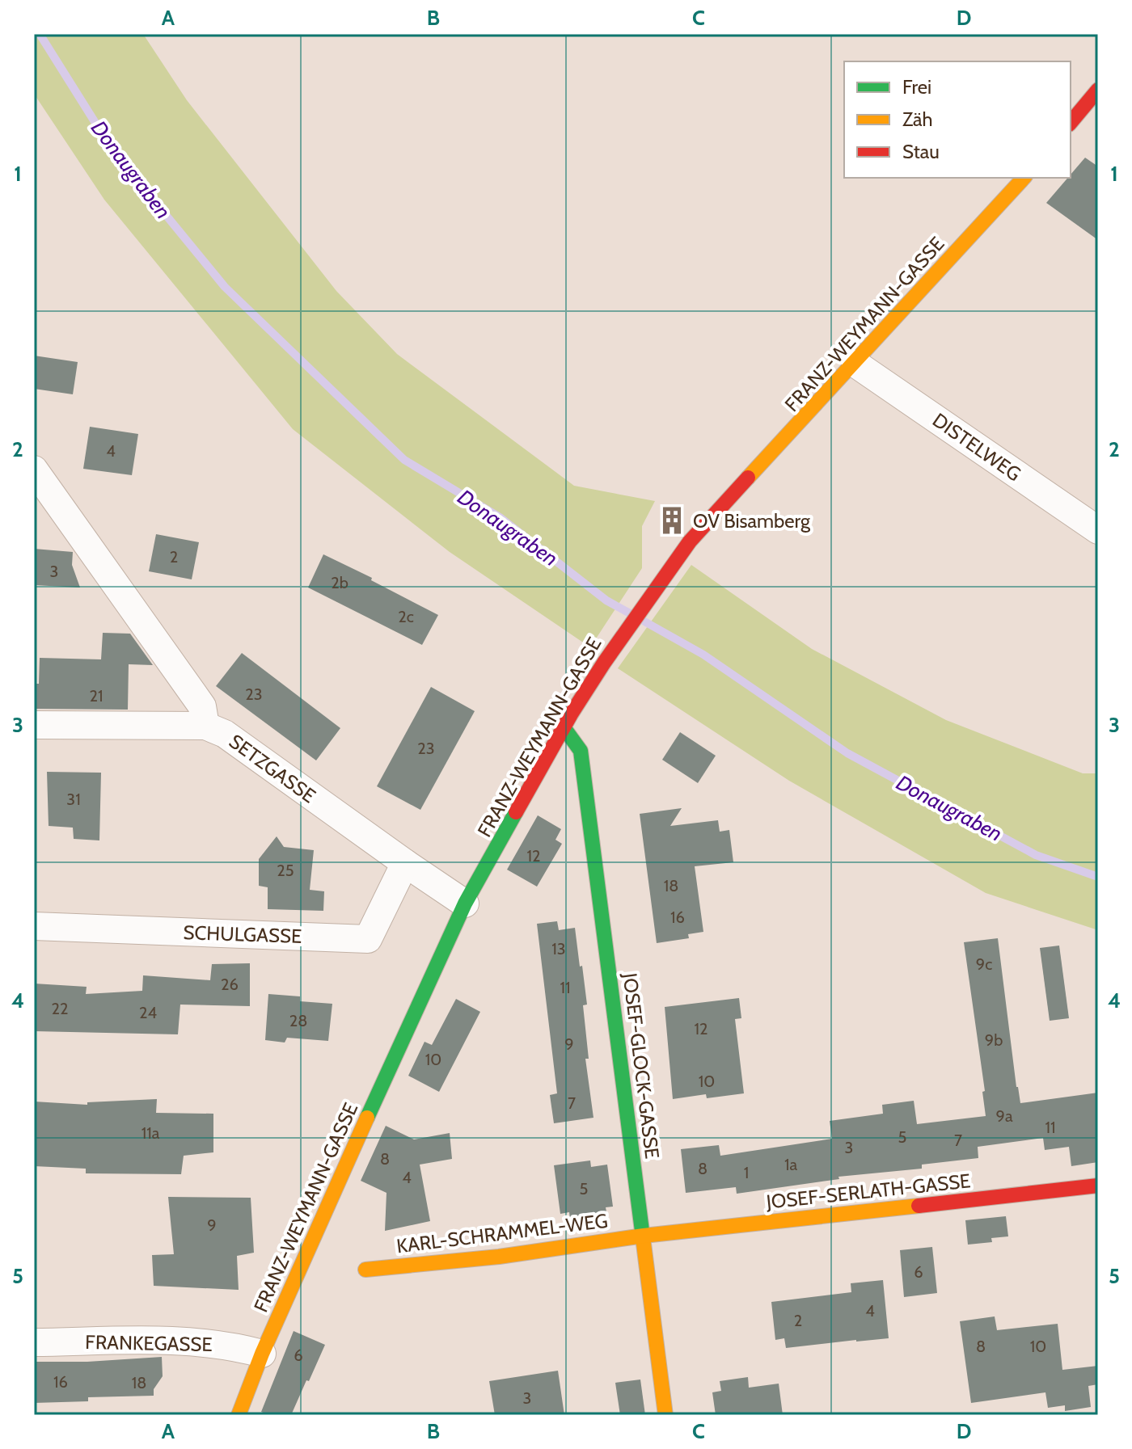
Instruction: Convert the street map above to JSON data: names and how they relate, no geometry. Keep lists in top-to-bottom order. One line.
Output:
{"streets":{"street":["FRANZ-WEYMANN-GASSE","DISTELWEG","SETZGASSE","SCHULGASSE","JOSEF-GLOCK-GASSE","JOSEF-SERLATH-GASSE","KARL-SCHRAMMEL-WEG","FRANKEGASSE"]},"crossings":[["FRANZ-WEYMANN-GASSE","DISTELWEG"],["FRANZ-WEYMANN-GASSE","SETZGASSE"],["FRANZ-WEYMANN-GASSE","JOSEF-GLOCK-GASSE"],["FRANZ-WEYMANN-GASSE","FRANKEGASSE"],["SETZGASSE","SCHULGASSE"],["JOSEF-GLOCK-GASSE","JOSEF-SERLATH-GASSE"],["JOSEF-GLOCK-GASSE","KARL-SCHRAMMEL-WEG"],["JOSEF-SERLATH-GASSE","KARL-SCHRAMMEL-WEG"]],"water":["Donaugraben"],"places":{"building":["OV Bisamberg"]},"house_numbers":["4","2","3","2b","2c","23","21","23","31","12","25","18","16","13","9c","26","11","22","24","28","12","9b","9","10","10","7","9a","11","11a","5","7","3","8","1a","8","1","4","5","9","6","4","2","8","10","6","16","18","3"],"legend":["Frei","Zäh","Stau"],"grid":{"columns":["A","B","C","D"],"rows":["1","2","3","4","5"]}}
